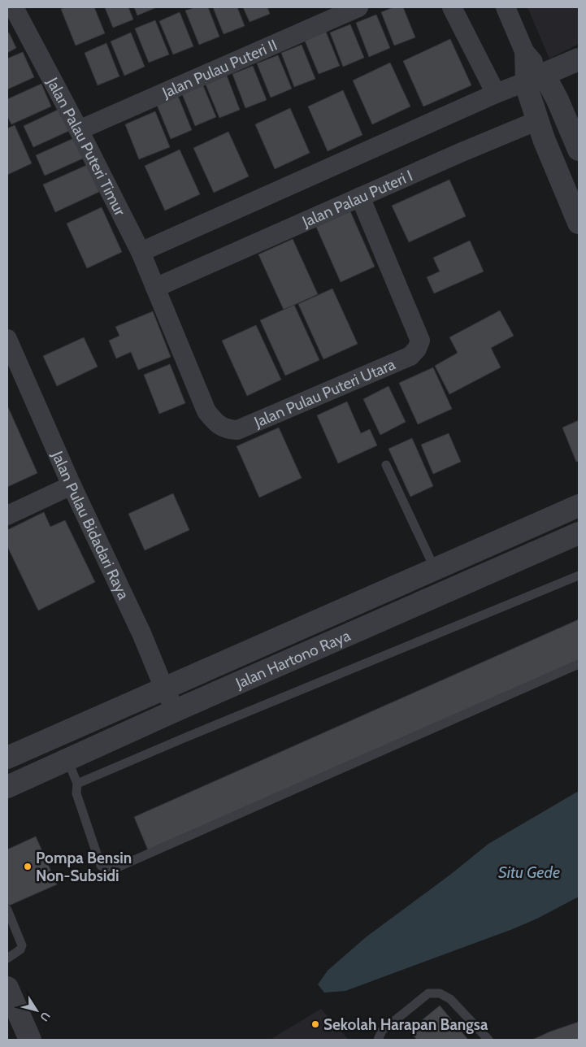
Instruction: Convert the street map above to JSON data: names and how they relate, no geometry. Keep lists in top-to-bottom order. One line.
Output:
{"streets":{"street":["Jalan Pulau Puteri II","Jalan Palau Puteri Timur","Jalan Palau Puteri I","Jalan Pulau Puteri Utara","Jalan Pulau Bidadari Raya","Jalan Hartono Raya"]},"crossings":[["Jalan Pulau Puteri II","Jalan Palau Puteri Timur"],["Jalan Palau Puteri Timur","Jalan Palau Puteri I"],["Jalan Palau Puteri Timur","Jalan Pulau Puteri Utara"],["Jalan Palau Puteri I","Jalan Pulau Puteri Utara"],["Jalan Pulau Bidadari Raya","Jalan Hartono Raya"]],"water":["Situ Gede"],"places":["Pompa Bensin Non-Subsidi","Sekolah Harapan Bangsa"],"north":"bottom right"}
